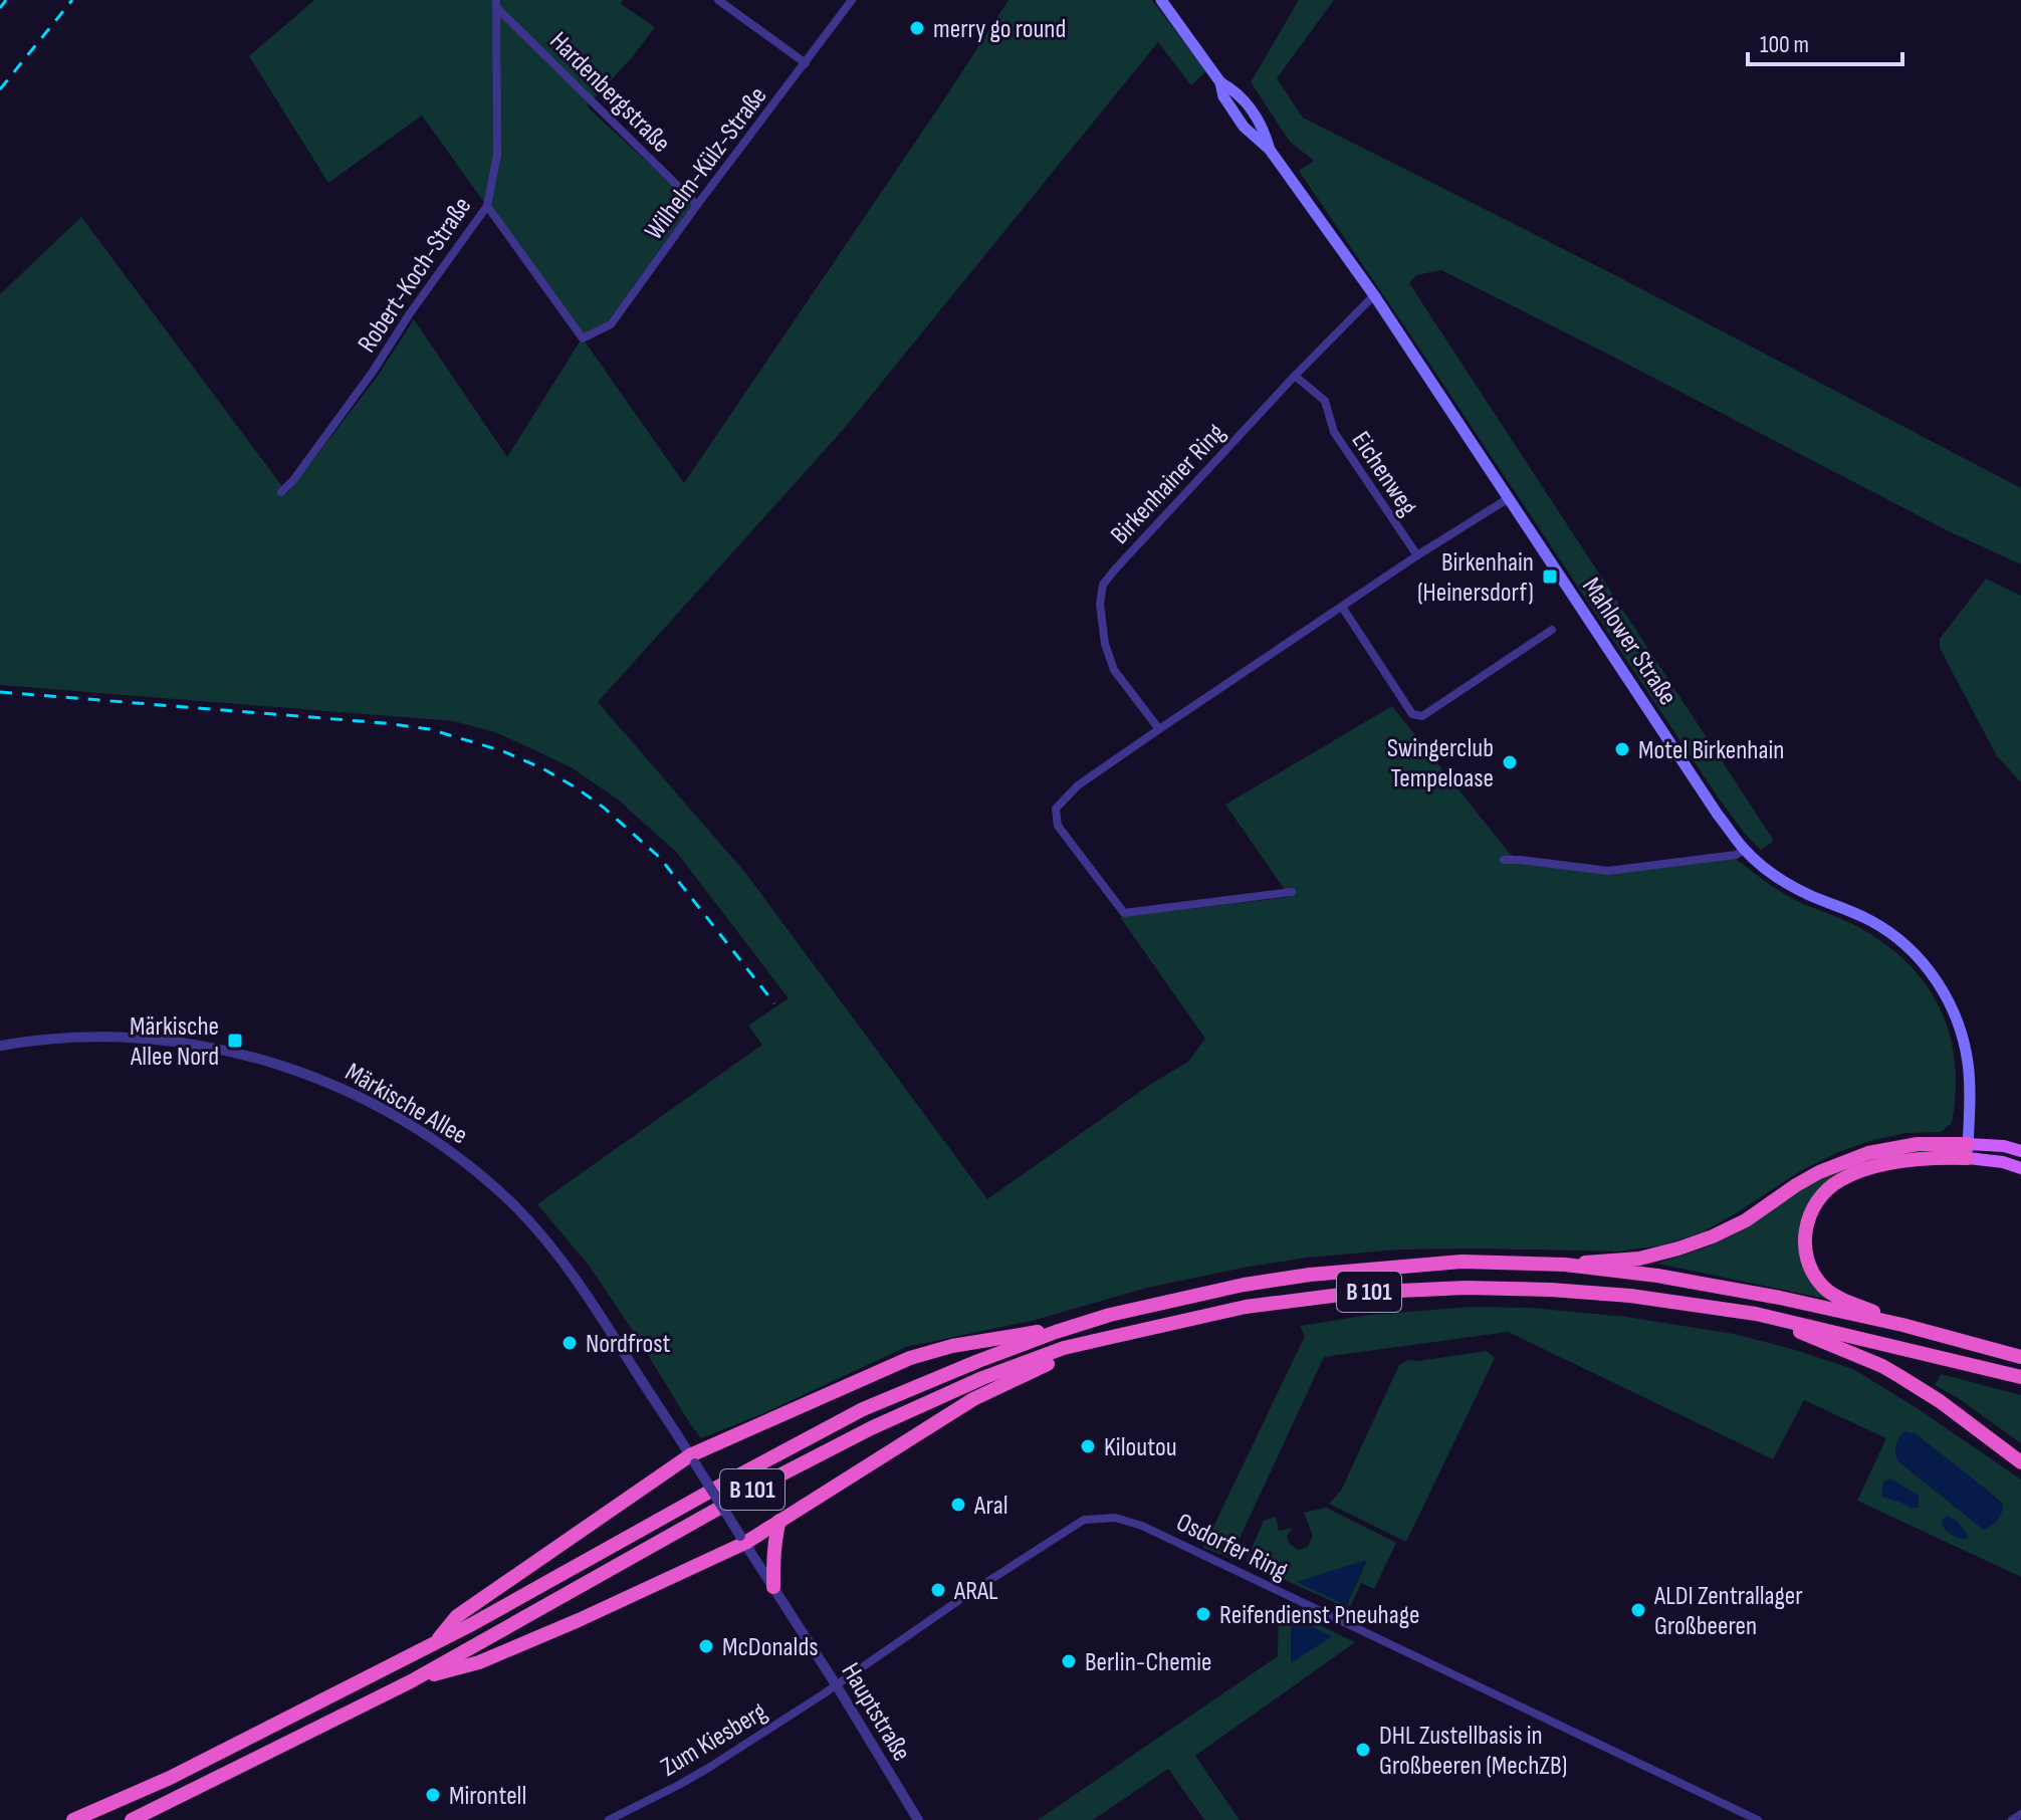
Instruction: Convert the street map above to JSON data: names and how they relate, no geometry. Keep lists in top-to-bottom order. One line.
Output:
{"streets":{"highway":["B 101"],"main road":["Mahlower Straße"],"street":["Hardenbergstraße","Wilhelm-Külz-Straße","Robert-Koch-Straße","Eichenweg","Birkenhainer Ring","Märkische Allee","Osdorfer Ring","Hauptstraße","Zum Kiesberg"]},"crossings":[["Hardenbergstraße","Wilhelm-Külz-Straße"],["Hardenbergstraße","Robert-Koch-Straße"],["Wilhelm-Külz-Straße","Robert-Koch-Straße"],["Eichenweg","Birkenhainer Ring"],["Birkenhainer Ring","Mahlower Straße"],["Märkische Allee","Hauptstraße"],["Osdorfer Ring","Hauptstraße"],["Osdorfer Ring","Zum Kiesberg"],["Hauptstraße","Zum Kiesberg"]],"places":{"other":["merry go round","Motel Birkenhain","Swingerclub Tempeloase","Nordfrost","Kiloutou","Aral","ARAL","ALDI Zentrallager Großbeeren","Reifendienst Pneuhage","McDonalds","Berlin-Chemie","DHL Zustellbasis in Großbeeren (MechZB)","Mirontell"],"transit":["Birkenhain (Heinersdorf)","Märkische Allee Nord"]},"scale_bar":"100 m"}
